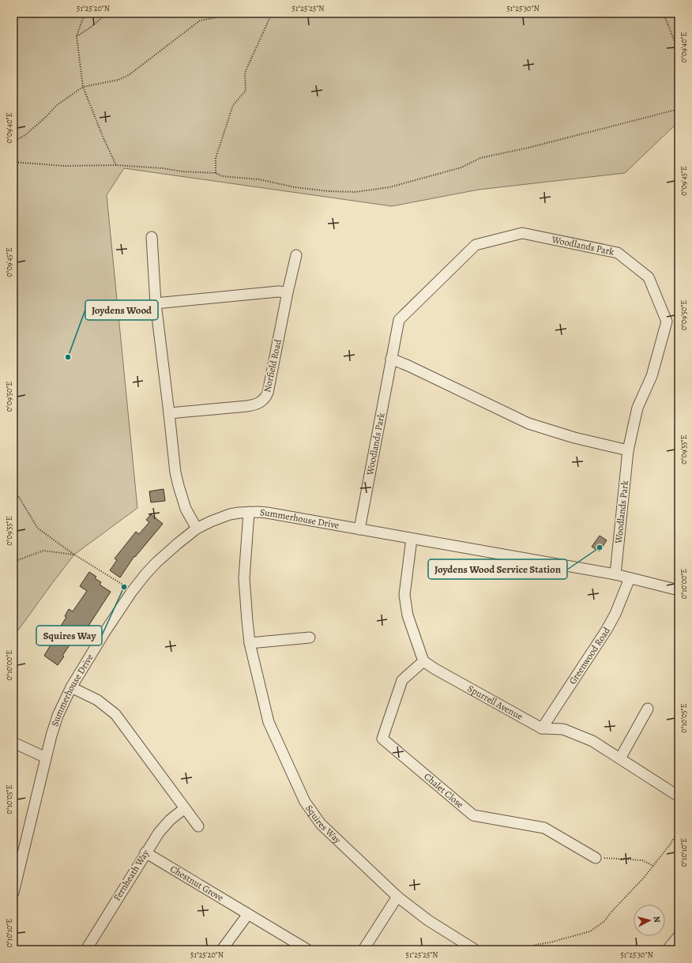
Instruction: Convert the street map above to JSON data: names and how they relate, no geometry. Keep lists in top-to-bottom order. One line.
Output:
{"streets":{"street":["Woodlands Park","Norfield Road","Summerhouse Drive","Greenwood Road","Spurrell Avenue","Chalet Close","Squires Way","Fernheath Way","Chestnut Grove"]},"crossings":[["Woodlands Park","Summerhouse Drive"],["Summerhouse Drive","Greenwood Road"],["Summerhouse Drive","Squires Way"],["Greenwood Road","Spurrell Avenue"],["Spurrell Avenue","Chalet Close"],["Fernheath Way","Chestnut Grove"]],"places":["Joydens Wood","Joydens Wood Service Station","Squires Way"],"north":"right","coordinates":["51°25'20\"N","51°25'25\"N","51°25'30\"N","0°09'40\"E","0°09'45\"E","0°09'50\"E","0°09'55\"E","0°10'00\"E","0°10'05\"E","0°10'10\"E"]}
